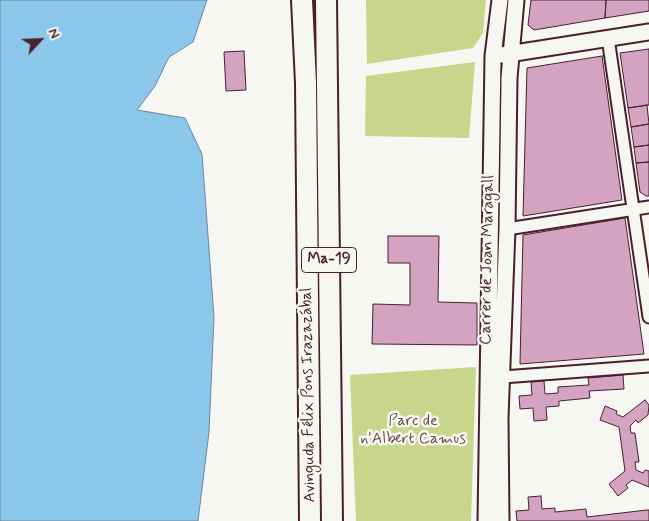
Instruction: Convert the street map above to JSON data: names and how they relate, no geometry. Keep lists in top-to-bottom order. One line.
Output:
{"streets":{"highway":["Ma-19","Avinguda Félix Pons Irazazábal"],"street":["Carrer de Joan Maragall"]},"parks":["Parc de n'Albert Camus"],"north":"top right"}
